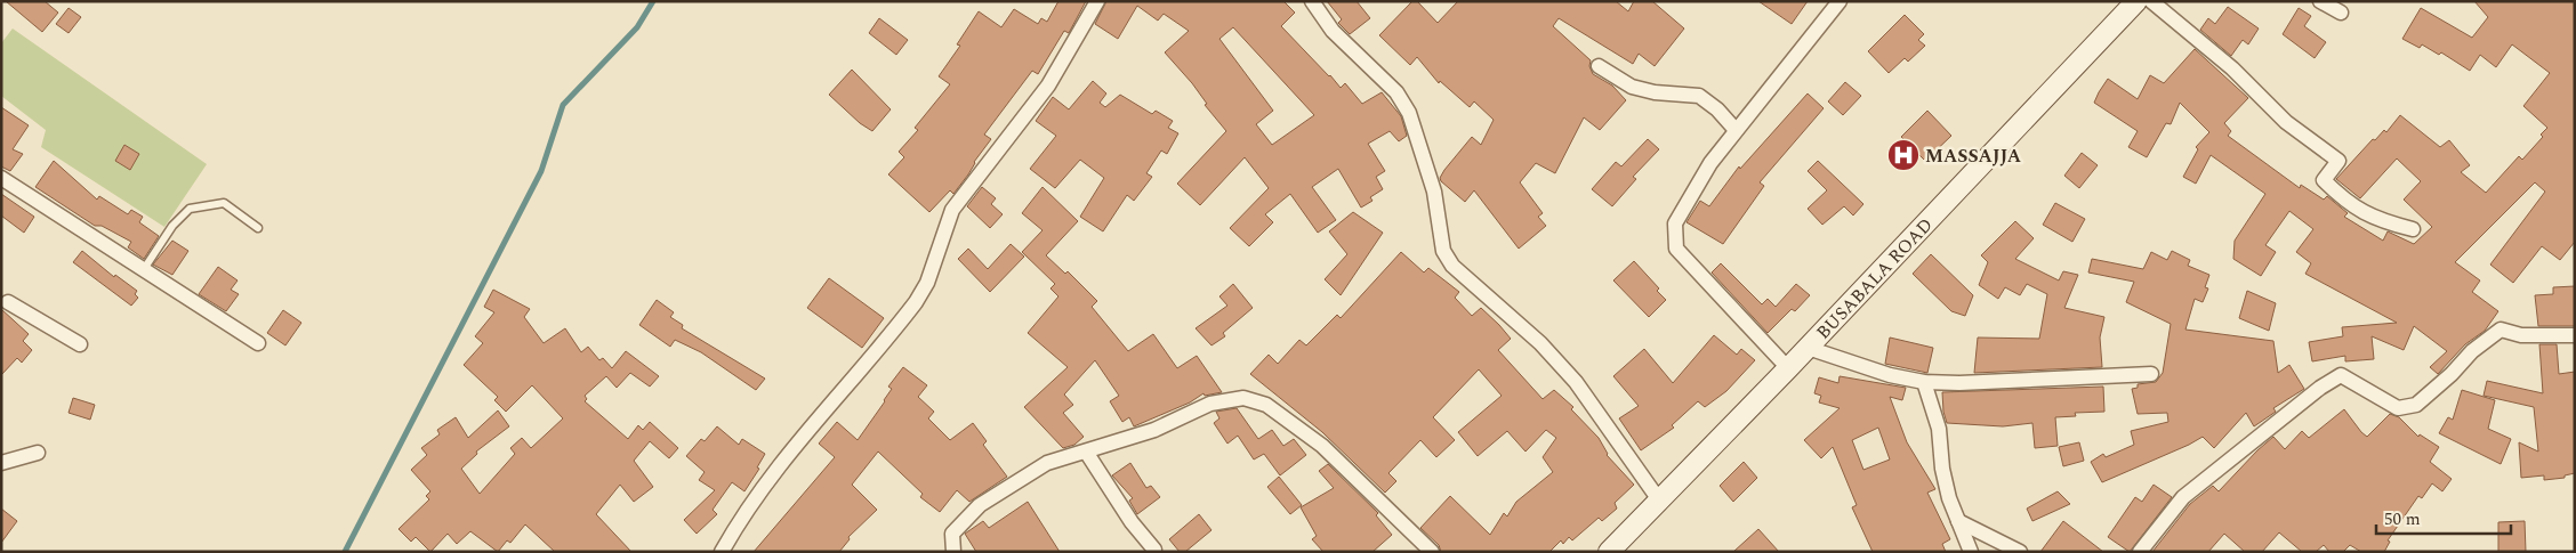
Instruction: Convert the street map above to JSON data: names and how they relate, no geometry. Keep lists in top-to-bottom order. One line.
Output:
{"streets":{"street":["BUSABALA ROAD"]},"places":{"hospital":["MASSAJJA"]},"scale_bar":"50 m"}
